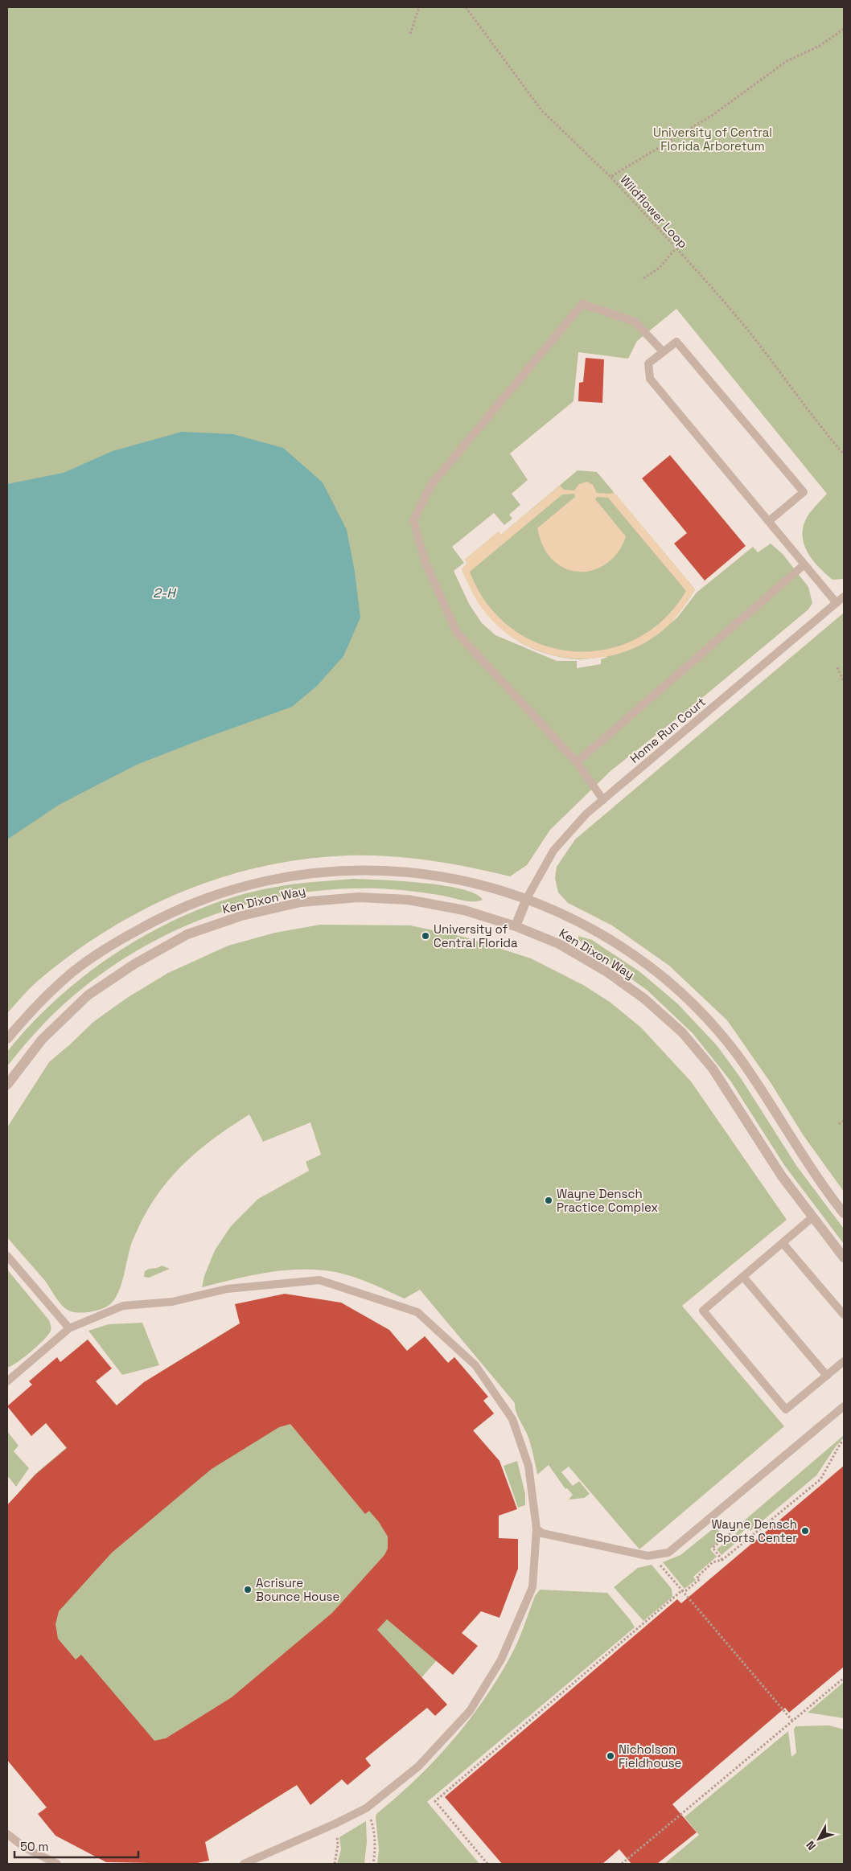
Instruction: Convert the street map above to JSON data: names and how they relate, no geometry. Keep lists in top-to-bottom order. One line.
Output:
{"streets":{"street":["Ken Dixon Way"],"lane":["Home Run Court"],"path":["Wildflower Loop"]},"crossings":[["Home Run Court","Ken Dixon Way"]],"water":["2-H"],"parks":["University of Central Florida Arboretum"],"places":["University of Central Florida","Wayne Densch Practice Complex","Wayne Densch Sports Center","Acrisure Bounce House","Nicholson Fieldhouse"],"scale_bar":"50 m","north":"bottom left"}
